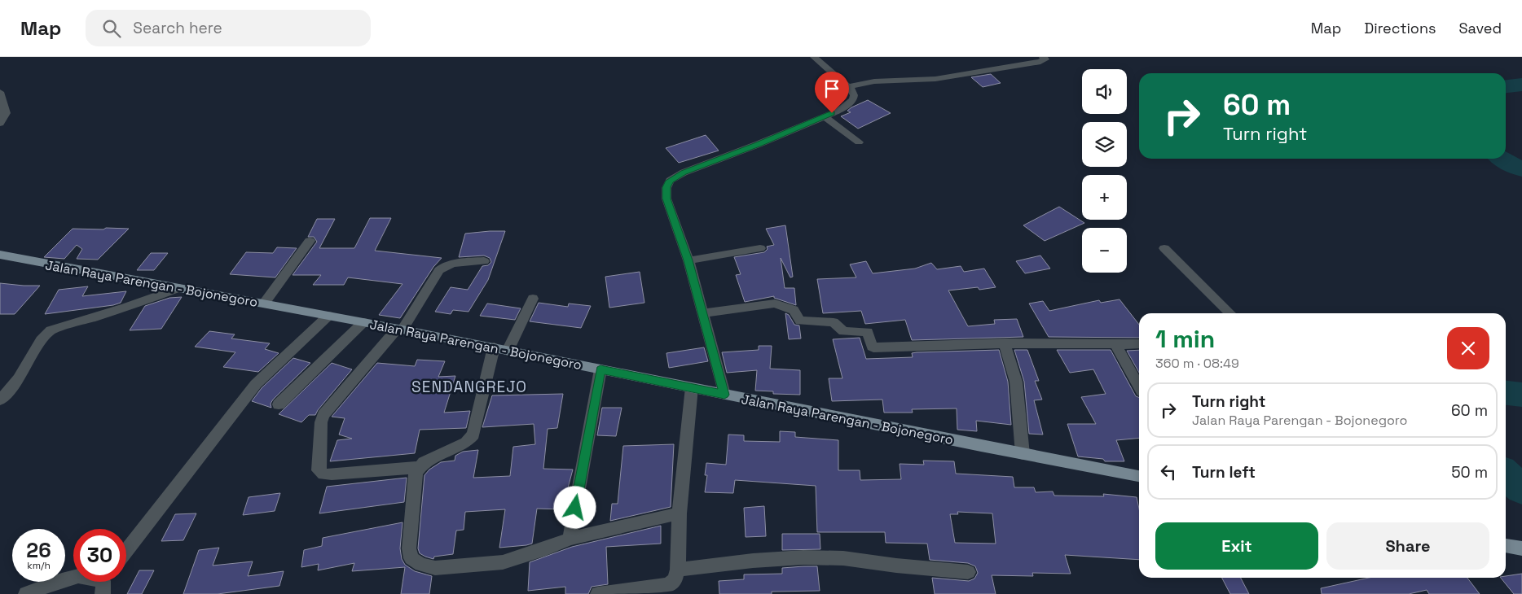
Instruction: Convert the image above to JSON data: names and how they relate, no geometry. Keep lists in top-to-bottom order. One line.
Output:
{"streets":{"main road":["Jalan Raya Parengan - Bojonegoro"]},"districts":["SENDANGREJO"],"page":{"header":"Map","search":"Search here","nav":["Map","Directions","Saved"],"map_buttons":["+","−"],"turn":["60 m","Turn right"],"heading":["1 min","360 m · 08:49"],"list":[{"name":"Turn right","note":"Jalan Raya Parengan - Bojonegoro","value":"60 m"},{"name":"Turn left","value":"50 m"}],"buttons":["Exit","Share"],"speed":"26 km/h","limit":"30"}}
